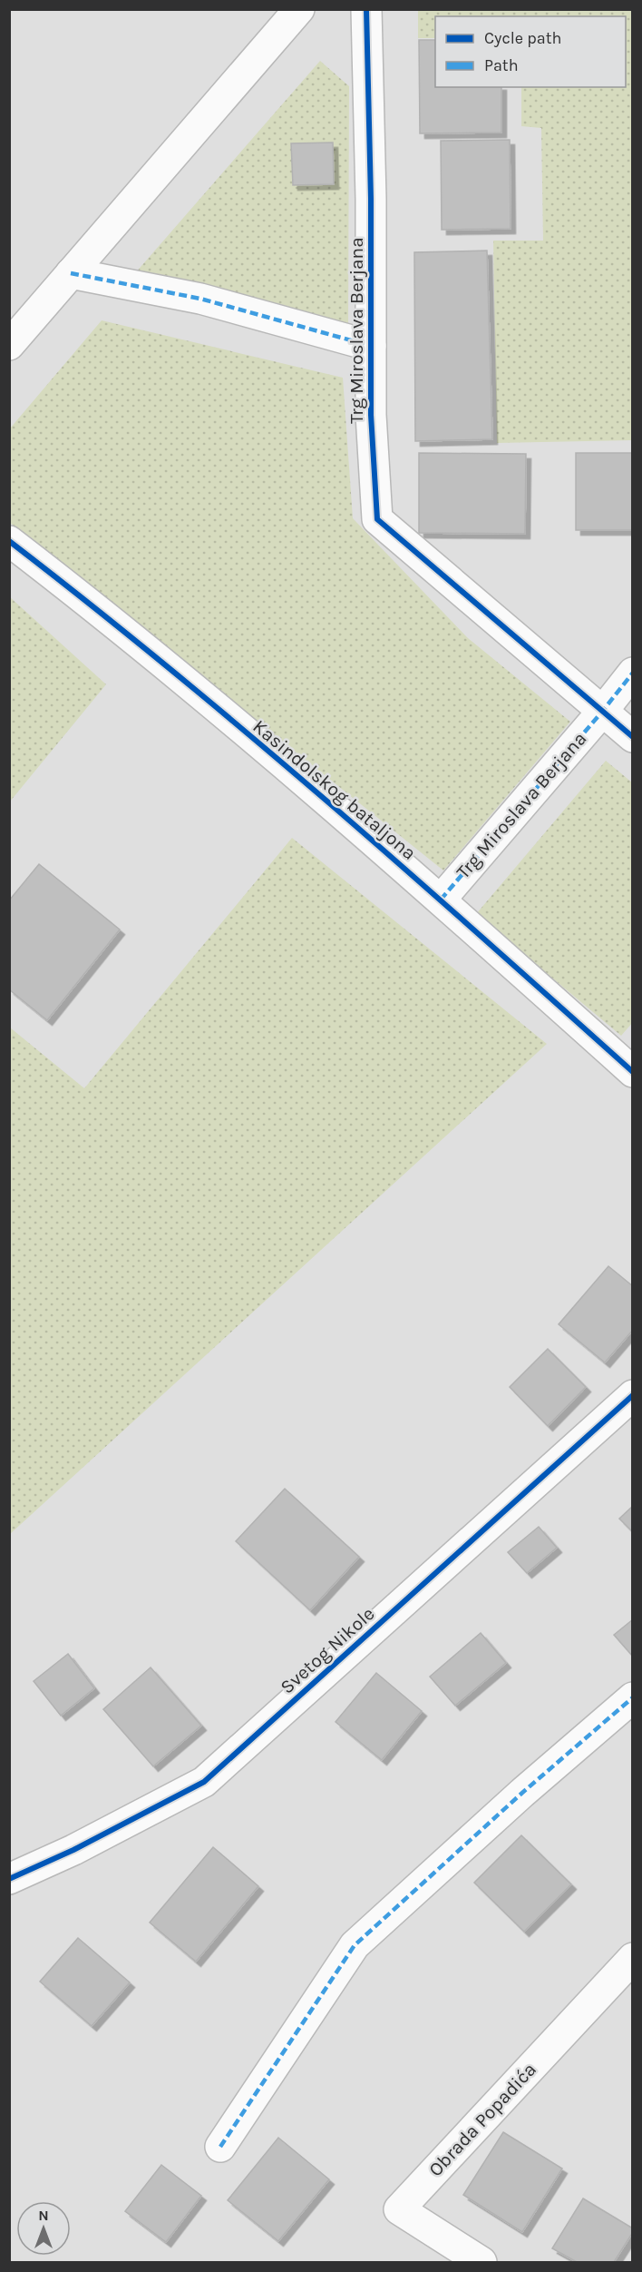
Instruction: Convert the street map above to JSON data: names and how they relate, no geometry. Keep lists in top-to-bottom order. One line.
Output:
{"streets":{"street":["Trg Miroslava Berjana","Kasindolskog bataljona","Svetog Nikole","Obrada Popadića"]},"crossings":[["Trg Miroslava Berjana","Kasindolskog bataljona"]],"legend":["Cycle path","Path"],"north":"top"}
